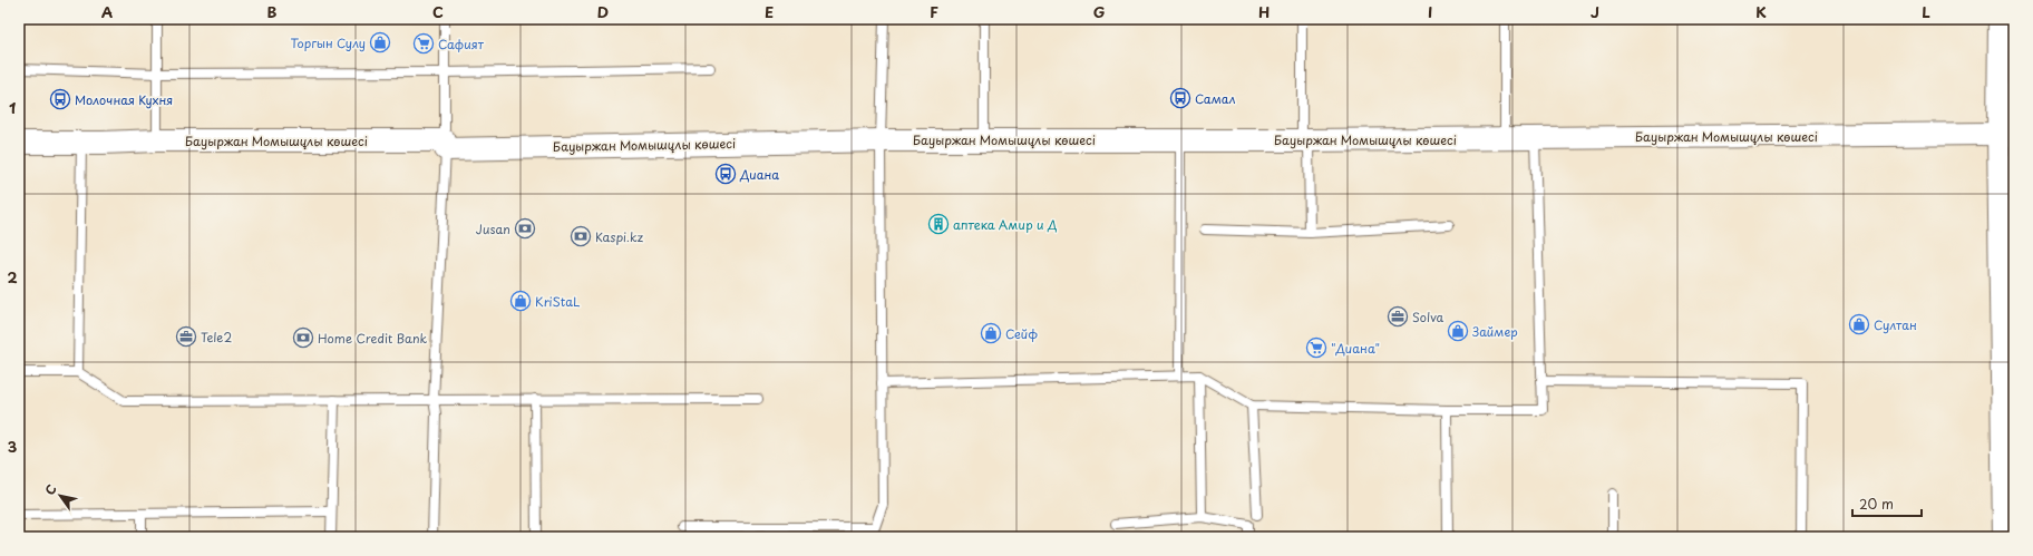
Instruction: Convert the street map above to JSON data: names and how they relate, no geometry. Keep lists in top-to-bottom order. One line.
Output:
{"streets":{"street":["Бауыржан Момышұлы көшесі"]},"places":{"shop":["Торгын Сулу","KriStaL","Султан","Займер","Сейф"],"supermarket":["Сафият","\"Диана\""],"bus stop":["Самал","Молочная Кухня","Диана"],"building":["аптека Амир и Д"],"bank":["Jusan","Kaspi.kz","Home Credit Bank"],"office":["Solva","Tele2"]},"scale_bar":"20 m","north":"top left","grid":{"columns":["A","B","C","D","E","F","G","H","I","J","K","L"],"rows":["1","2","3"]}}
